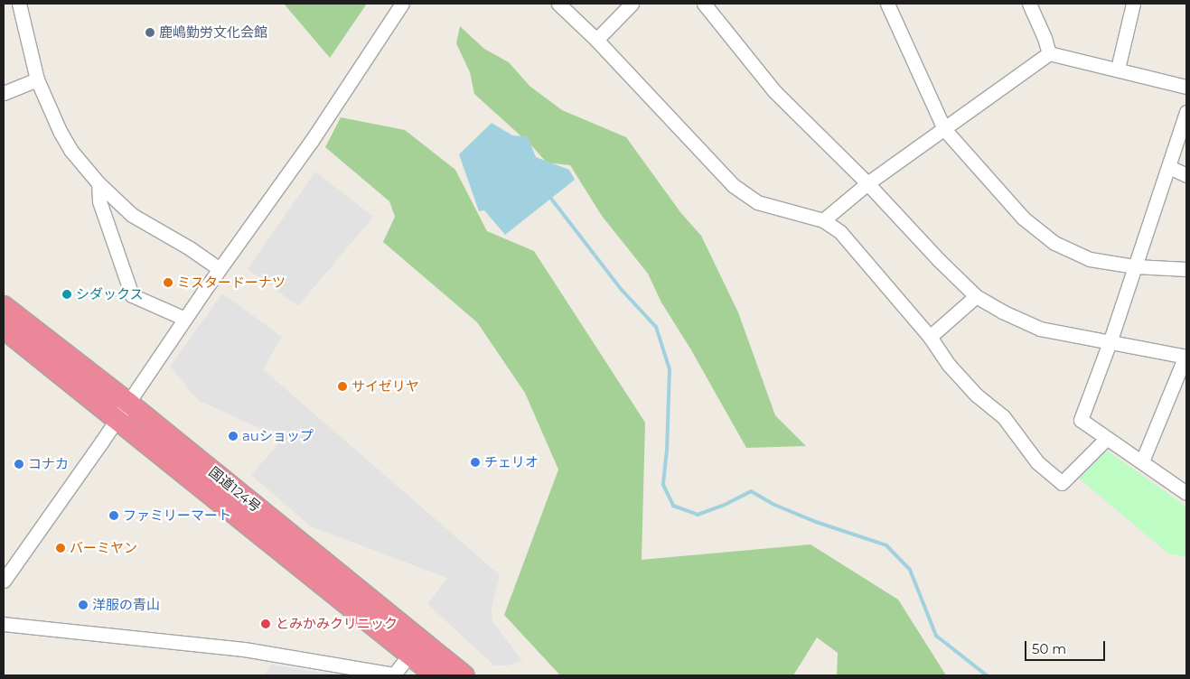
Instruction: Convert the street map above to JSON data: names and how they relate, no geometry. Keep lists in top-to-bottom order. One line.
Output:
{"streets":{"highway":["国道124号"]},"places":["鹿嶋勤労文化会館","ミスタードーナツ","シダックス","サイゼリヤ","auショップ","チェリオ","コナカ","ファミリーマート","バーミヤン","洋服の青山","とみかみクリニック"],"scale_bar":"50 m"}
